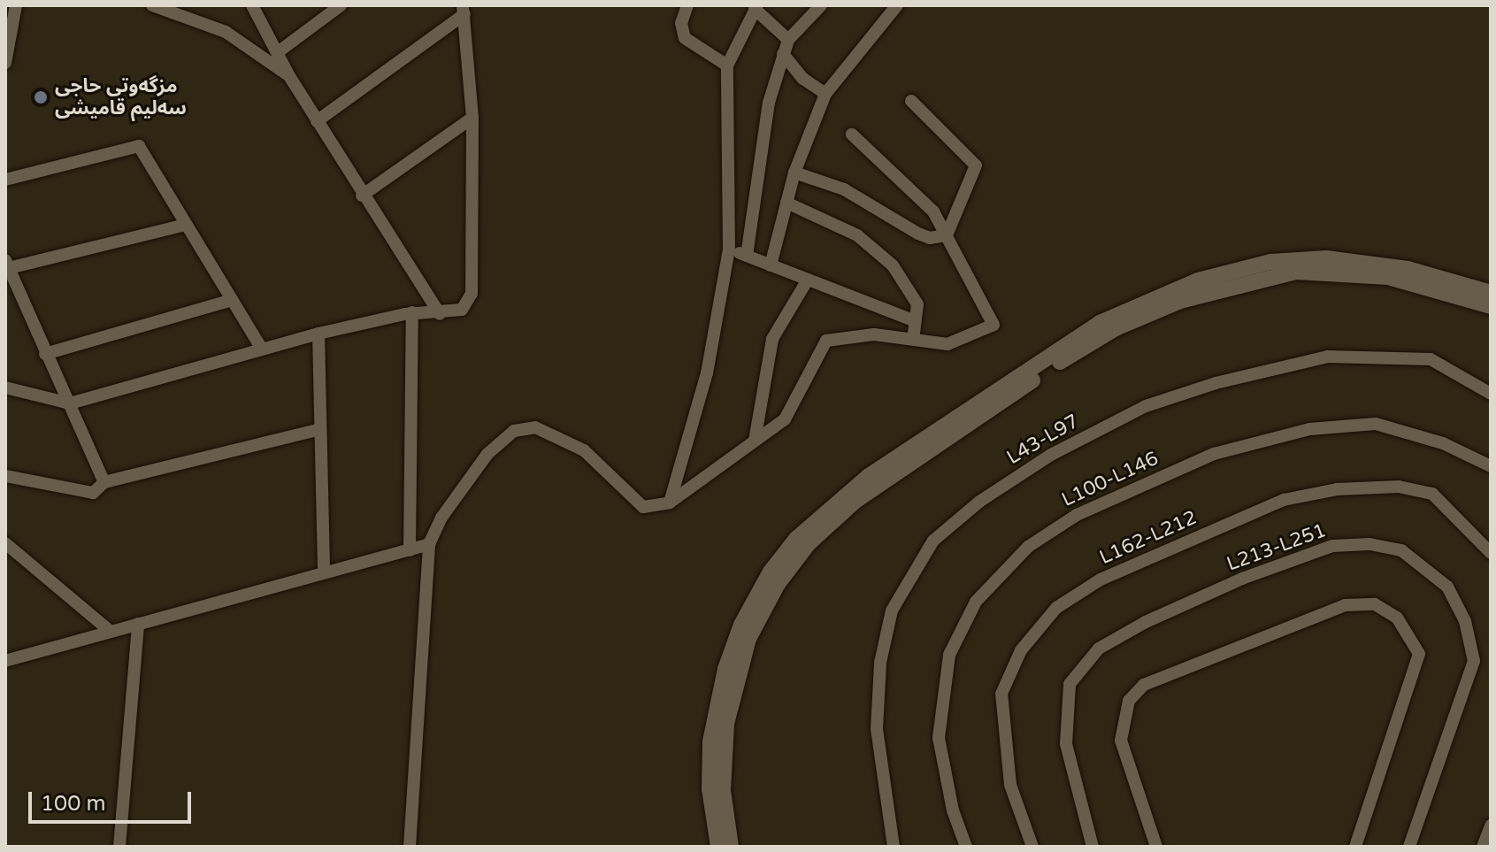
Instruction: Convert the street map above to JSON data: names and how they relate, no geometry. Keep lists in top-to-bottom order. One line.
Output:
{"streets":{"street":["L43-L97","L100-L146","L162-L212","L213-L251"]},"places":["مزگەوتی حاجی سەلیم قامیشی"],"scale_bar":"100 m"}
